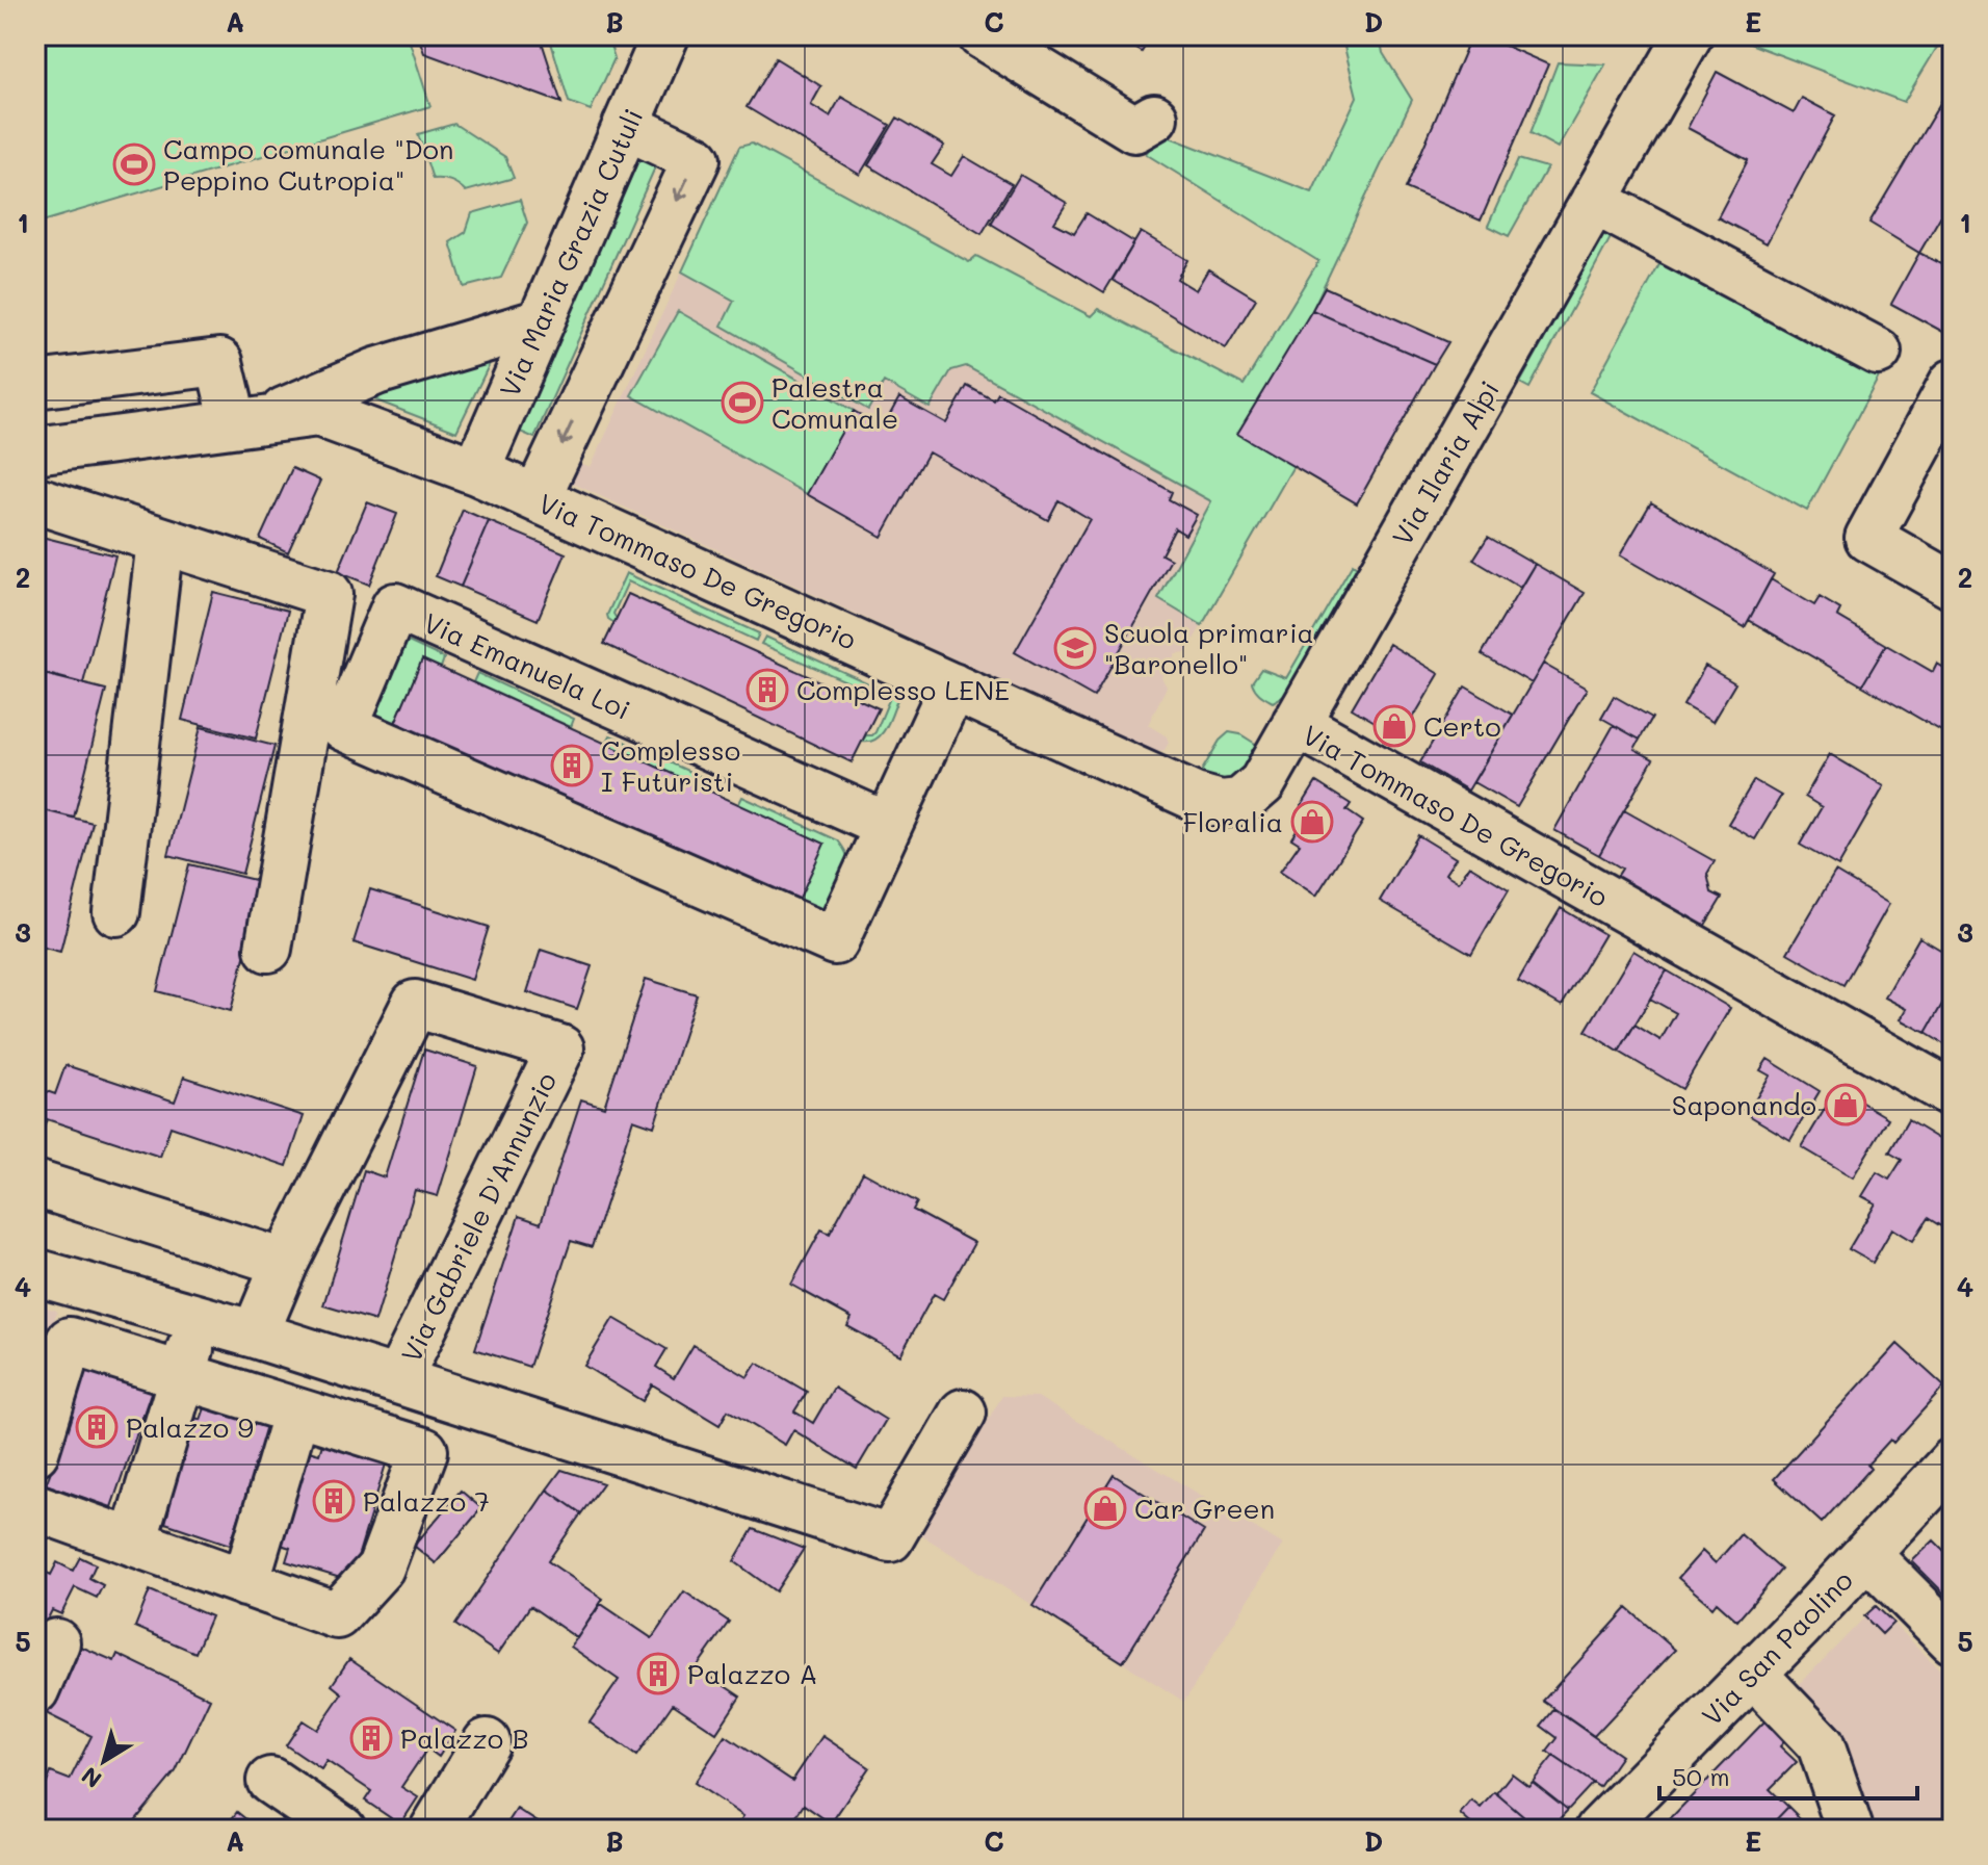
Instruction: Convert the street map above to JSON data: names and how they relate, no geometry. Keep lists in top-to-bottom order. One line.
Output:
{"streets":{"street":["Via Maria Grazia Cutuli","Via Ilaria Alpi","Via Tommaso De Gregorio","Via Emanuela Loi","Via Gabriele D'Annunzio","Via San Paolino"]},"crossings":[["Via Maria Grazia Cutuli","Via Tommaso De Gregorio"],["Via Ilaria Alpi","Via Tommaso De Gregorio"]],"places":{"sports":["Campo comunale \"Don Peppino Cutropia\"","Palestra Comunale"],"school or university":["Scuola primaria \"Baronello\""],"building":["Complesso LENE","Complesso I Futuristi","Palazzo 9","Palazzo 7","Palazzo A","Palazzo B"],"shop":["Certo","Floralia","Saponando","Car Green"]},"scale_bar":"50 m","north":"bottom left","grid":{"columns":["A","B","C","D","E"],"rows":["1","2","3","4","5"]}}
